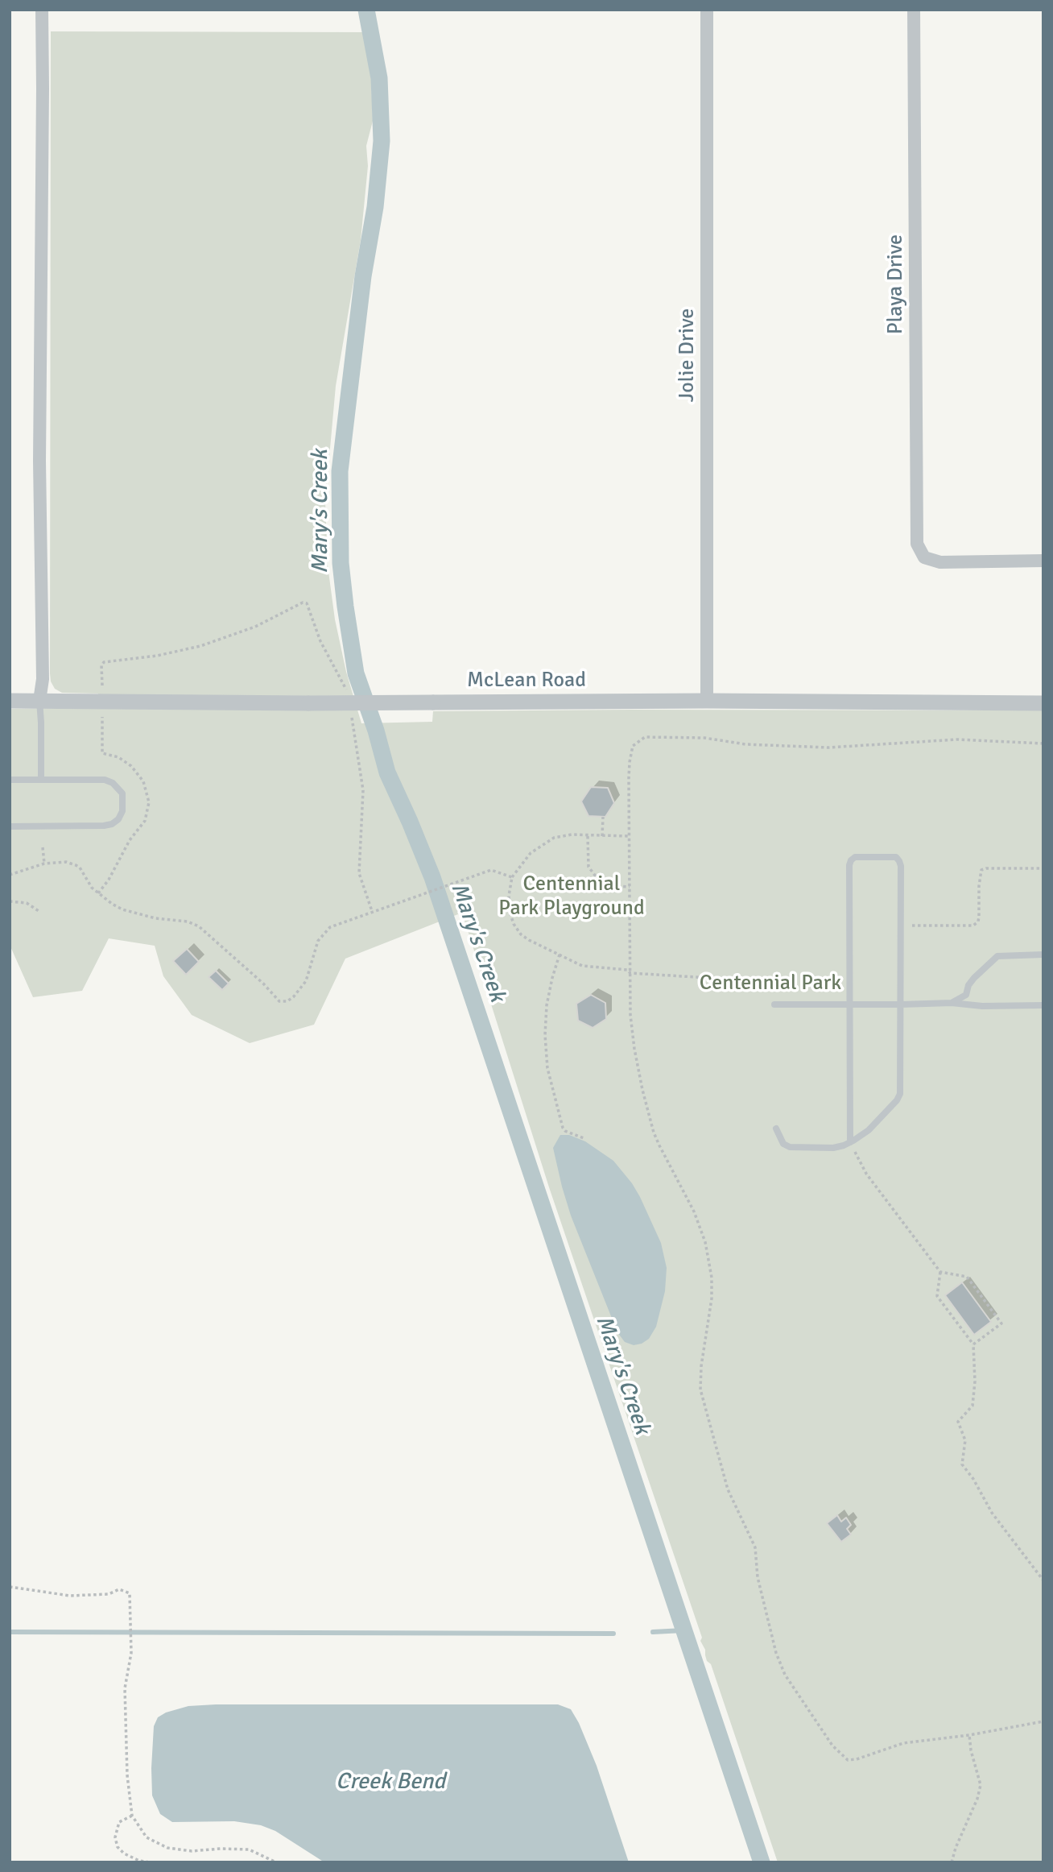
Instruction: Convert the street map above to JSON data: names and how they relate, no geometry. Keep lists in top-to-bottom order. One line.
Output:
{"streets":{"street":["Playa Drive","Jolie Drive","McLean Road"]},"crossings":[["Jolie Drive","McLean Road"]],"water":["Mary's Creek","Creek Bend"],"parks":["Centennial Park Playground","Centennial Park"]}
